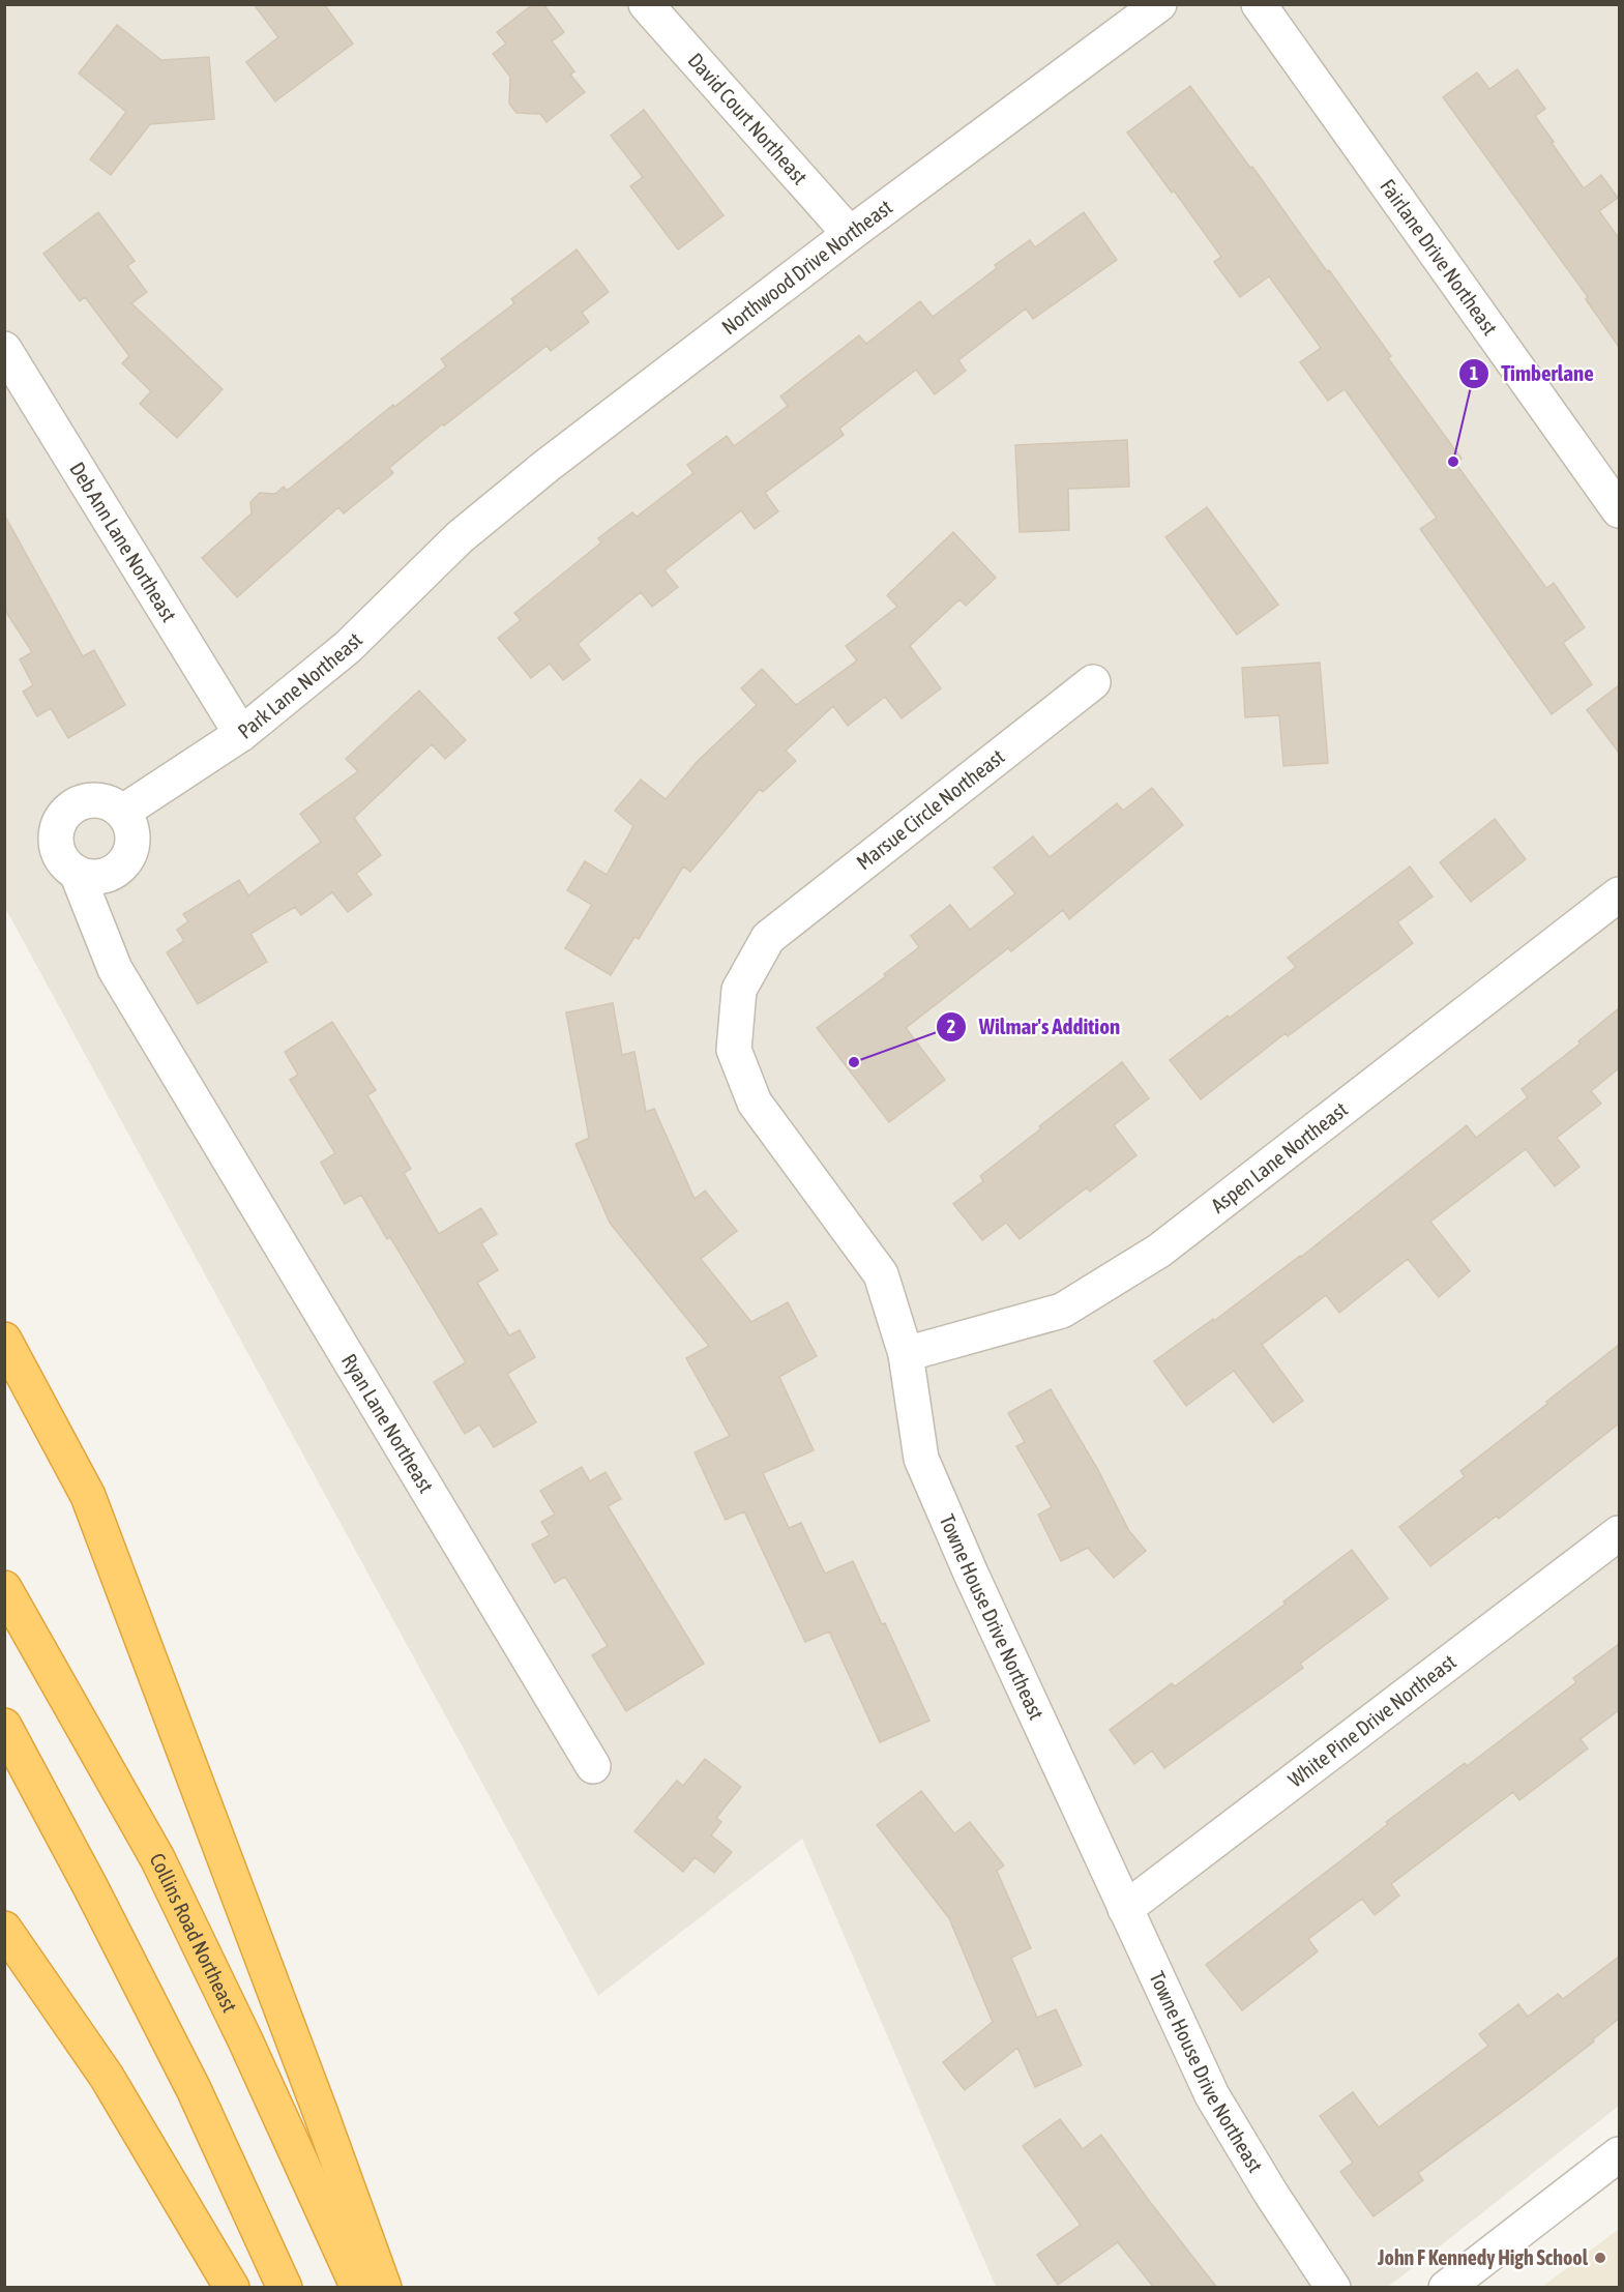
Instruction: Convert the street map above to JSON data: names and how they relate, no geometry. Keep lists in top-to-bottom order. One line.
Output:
{"streets":{"highway":["Collins Road Northeast"],"street":["David Court Northeast","Fairlane Drive Northeast","Northwood Drive Northeast","Deb Ann Lane Northeast","Park Lane Northeast","Marsue Circle Northeast","Aspen Lane Northeast","Ryan Lane Northeast","Towne House Drive Northeast","White Pine Drive Northeast"]},"crossings":[["David Court Northeast","Northwood Drive Northeast"],["Northwood Drive Northeast","Park Lane Northeast"],["Deb Ann Lane Northeast","Park Lane Northeast"],["Park Lane Northeast","Ryan Lane Northeast"],["Marsue Circle Northeast","Towne House Drive Northeast"],["Aspen Lane Northeast","Towne House Drive Northeast"],["Towne House Drive Northeast","White Pine Drive Northeast"]],"places":["Timberlane","Wilmar's Addition","John F Kennedy High School"]}
